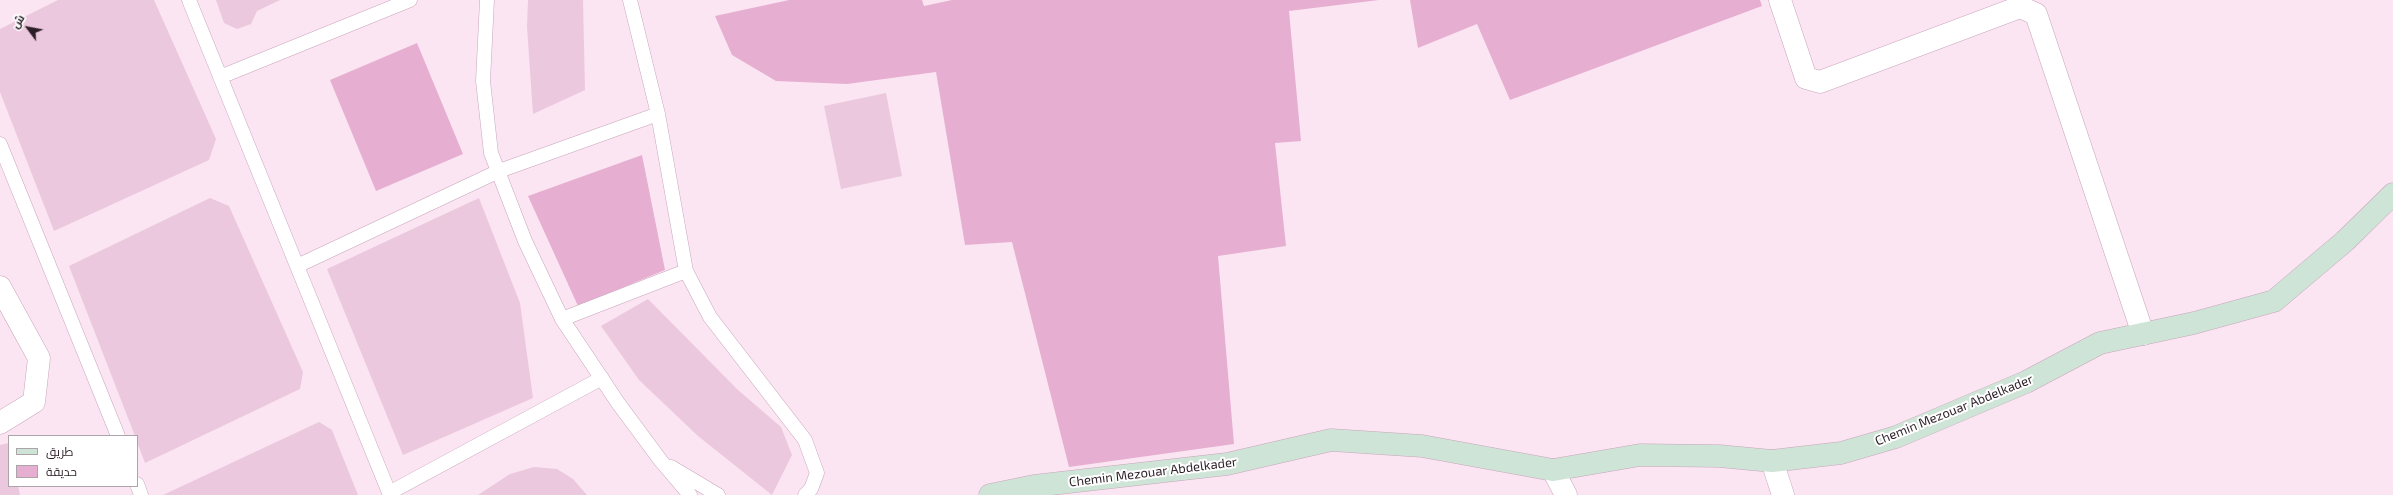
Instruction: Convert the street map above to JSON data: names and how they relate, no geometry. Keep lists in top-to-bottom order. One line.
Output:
{"streets":{"street":["Chemin Mezouar Abdelkader"]},"legend":["طريق","حديقة"],"north":"top left"}
